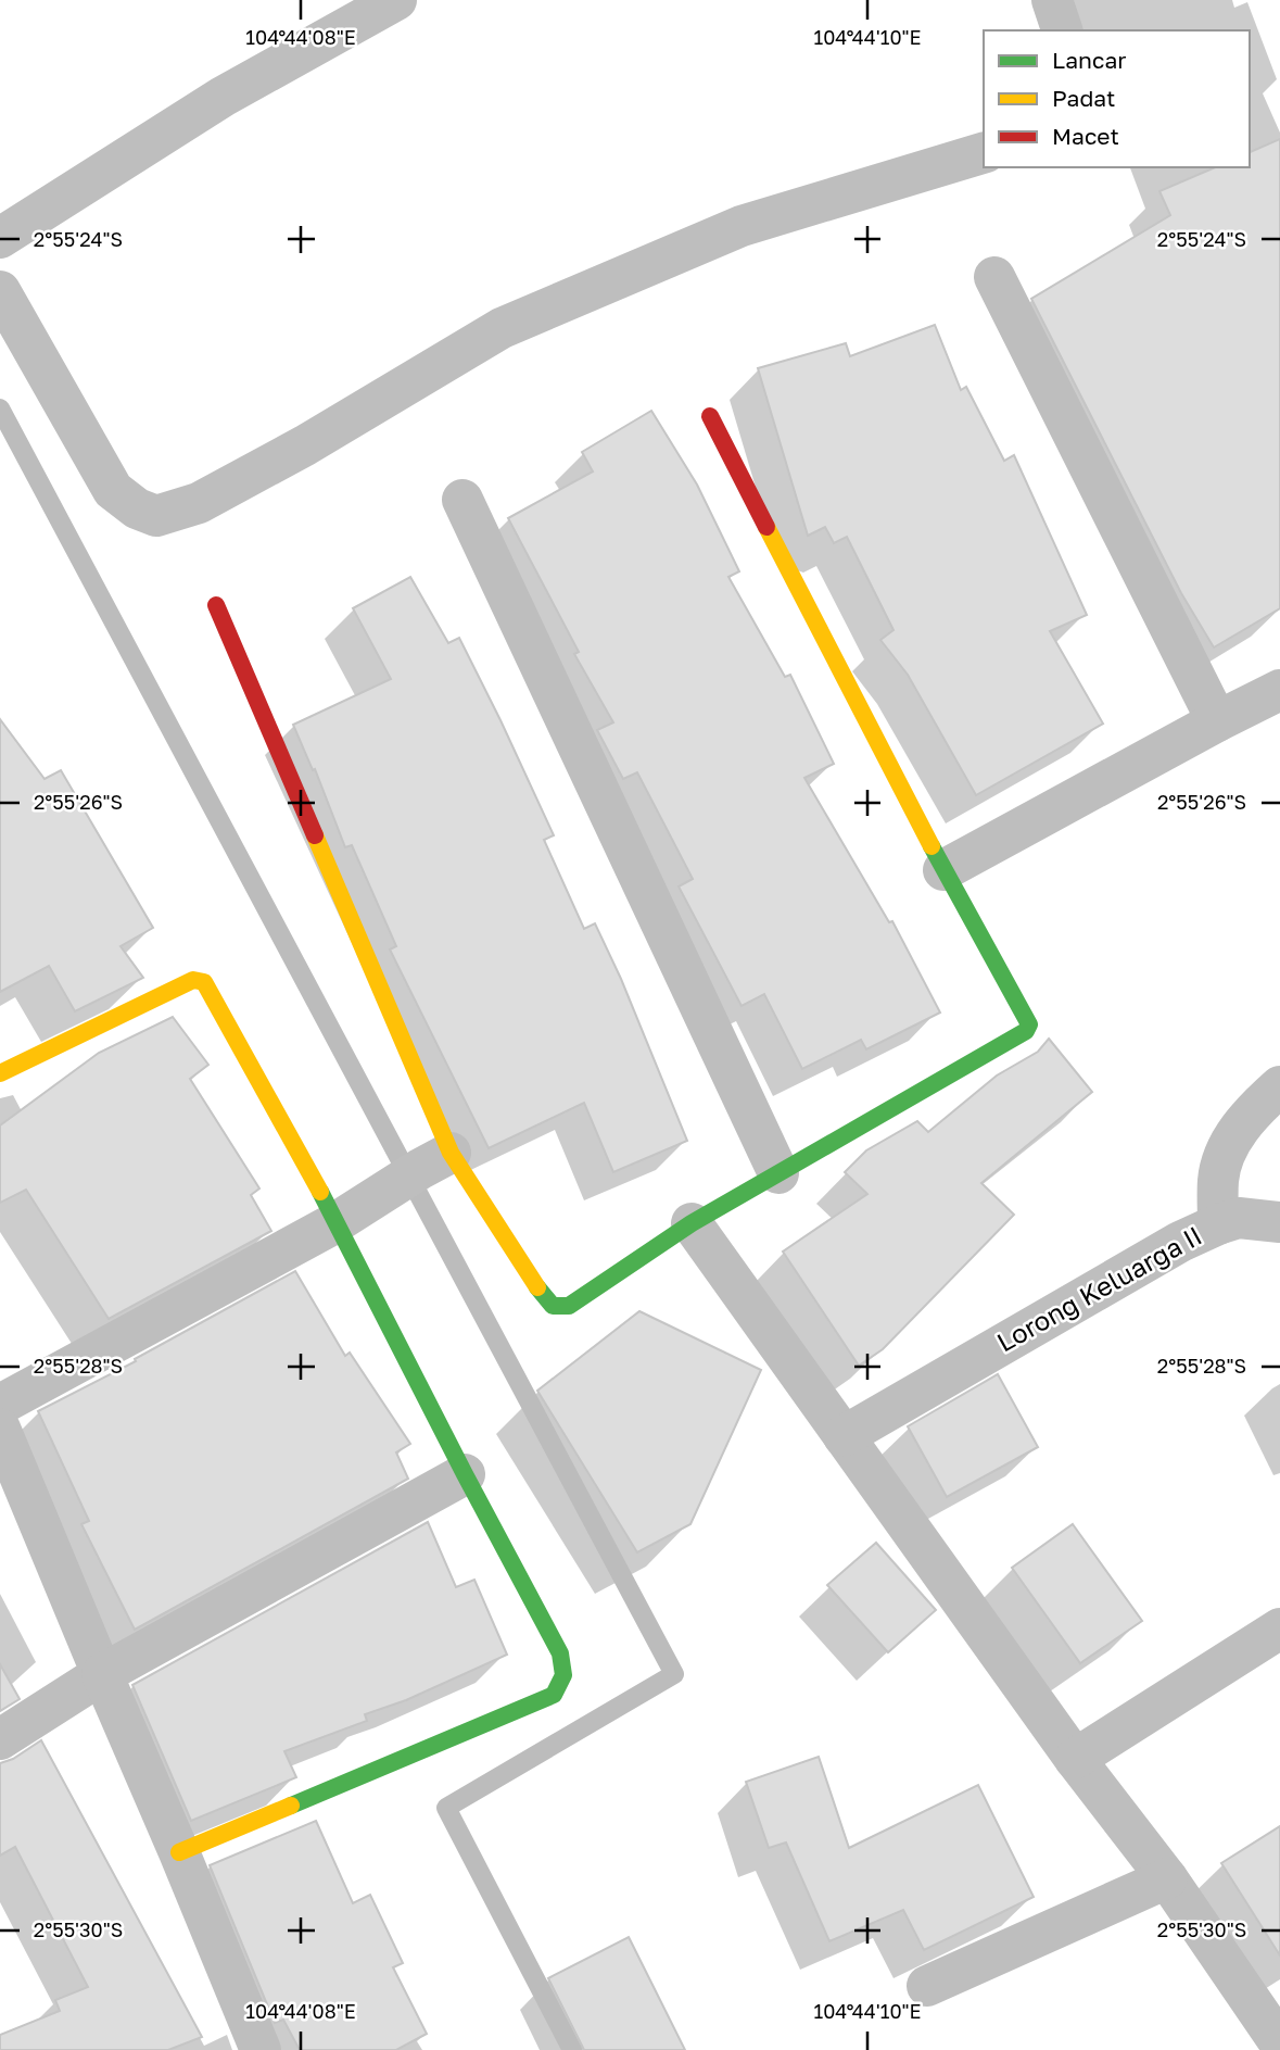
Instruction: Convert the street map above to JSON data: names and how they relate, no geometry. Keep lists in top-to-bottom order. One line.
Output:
{"streets":{"street":["Lorong Keluarga II"]},"legend":["Lancar","Padat","Macet"],"coordinates":["104°44'08\"E","104°44'10\"E","2°55'24\"S","2°55'26\"S","2°55'28\"S","2°55'30\"S"]}
